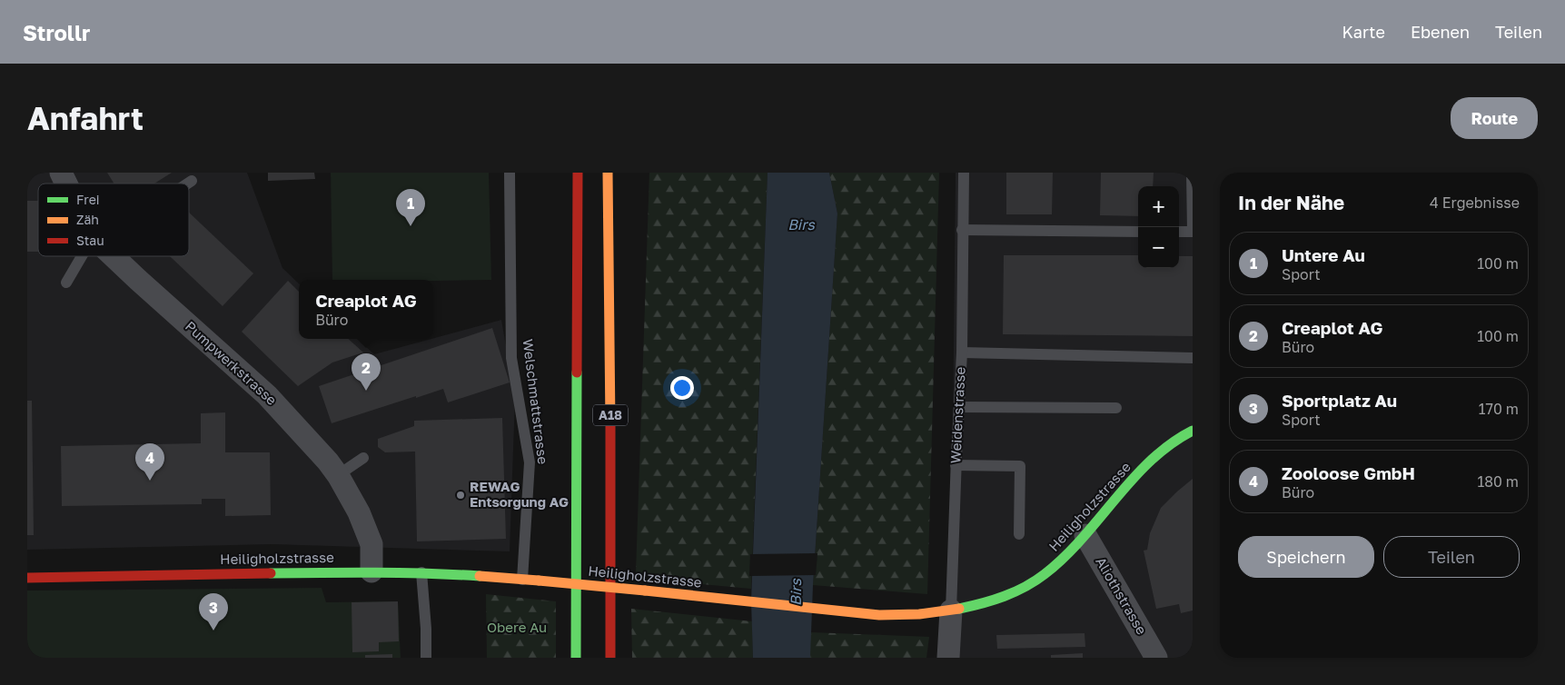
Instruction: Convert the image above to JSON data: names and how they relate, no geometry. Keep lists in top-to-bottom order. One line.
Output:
{"streets":{"main road":["A18","Heiligholzstrasse"],"street":["Pumpwerkstrasse","Weidenstrasse","Aliothstrasse"],"lane":["Welschmattstrasse"]},"crossings":[["Pumpwerkstrasse","Heiligholzstrasse"],["Welschmattstrasse","Heiligholzstrasse"],["Weidenstrasse","Heiligholzstrasse"],["Heiligholzstrasse","Aliothstrasse"]],"water":["Birs"],"parks":["Obere Au"],"places":["REWAG Entsorgung AG"],"legend":["Frei","Zäh","Stau"],"page":{"header":"Strollr","nav":["Karte","Ebenen","Teilen"],"buttons":["Route",["Speichern","Teilen"]],"title":"Anfahrt","heading":["In der Nähe","4 Ergebnisse"],"map_buttons":["+","−"],"pins":["1","2","4","3"],"list":[{"mark":"1","name":"Untere Au","note":"Sport","value":"100 m"},{"mark":"2","name":"Creaplot AG","note":"Büro","value":"100 m"},{"mark":"3","name":"Sportplatz Au","note":"Sport","value":"170 m"},{"mark":"4","name":"Zooloose GmbH","note":"Büro","value":"180 m"}],"popup":["Creaplot AG","Büro"]}}
